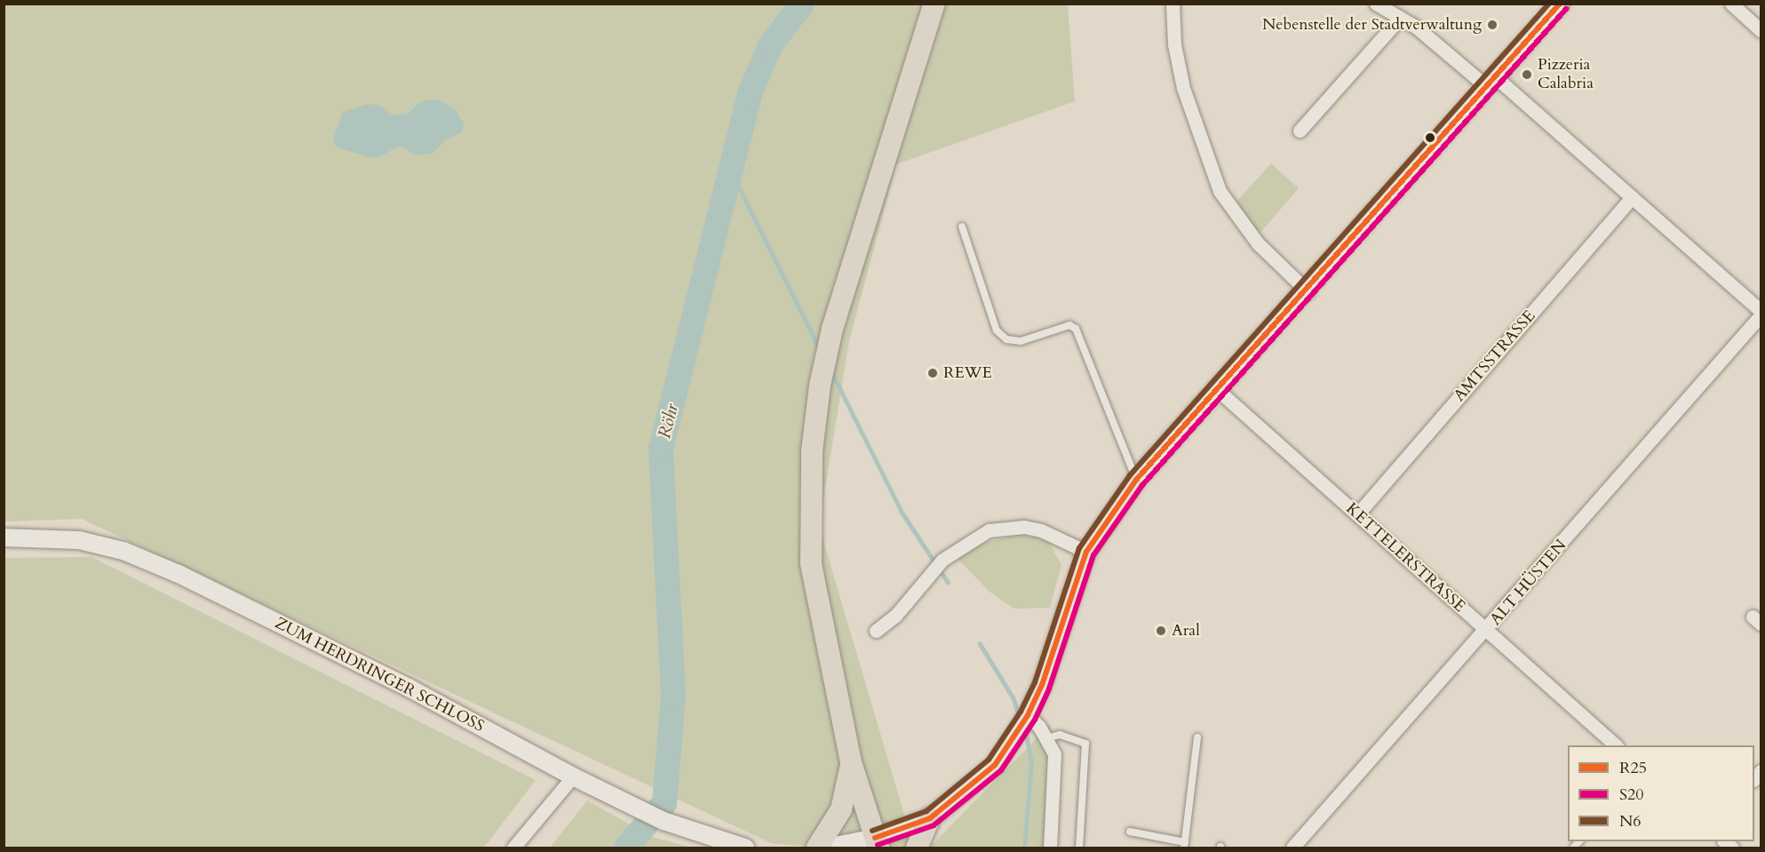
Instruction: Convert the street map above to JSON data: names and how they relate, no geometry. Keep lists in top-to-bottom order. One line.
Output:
{"streets":{"street":["AMTSSTRASSE","KETTELERSTRASSE","ALT HÜSTEN","ZUM HERDRINGER SCHLOSS"]},"crossings":[["AMTSSTRASSE","KETTELERSTRASSE"],["KETTELERSTRASSE","ALT HÜSTEN"]],"water":["Röhr"],"places":["Nebenstelle der Stadtverwaltung","Pizzeria Calabria","REWE","Aral"],"lines":["transit line R25","transit line N6","transit line S20"],"legend":["R25","S20","N6"]}
